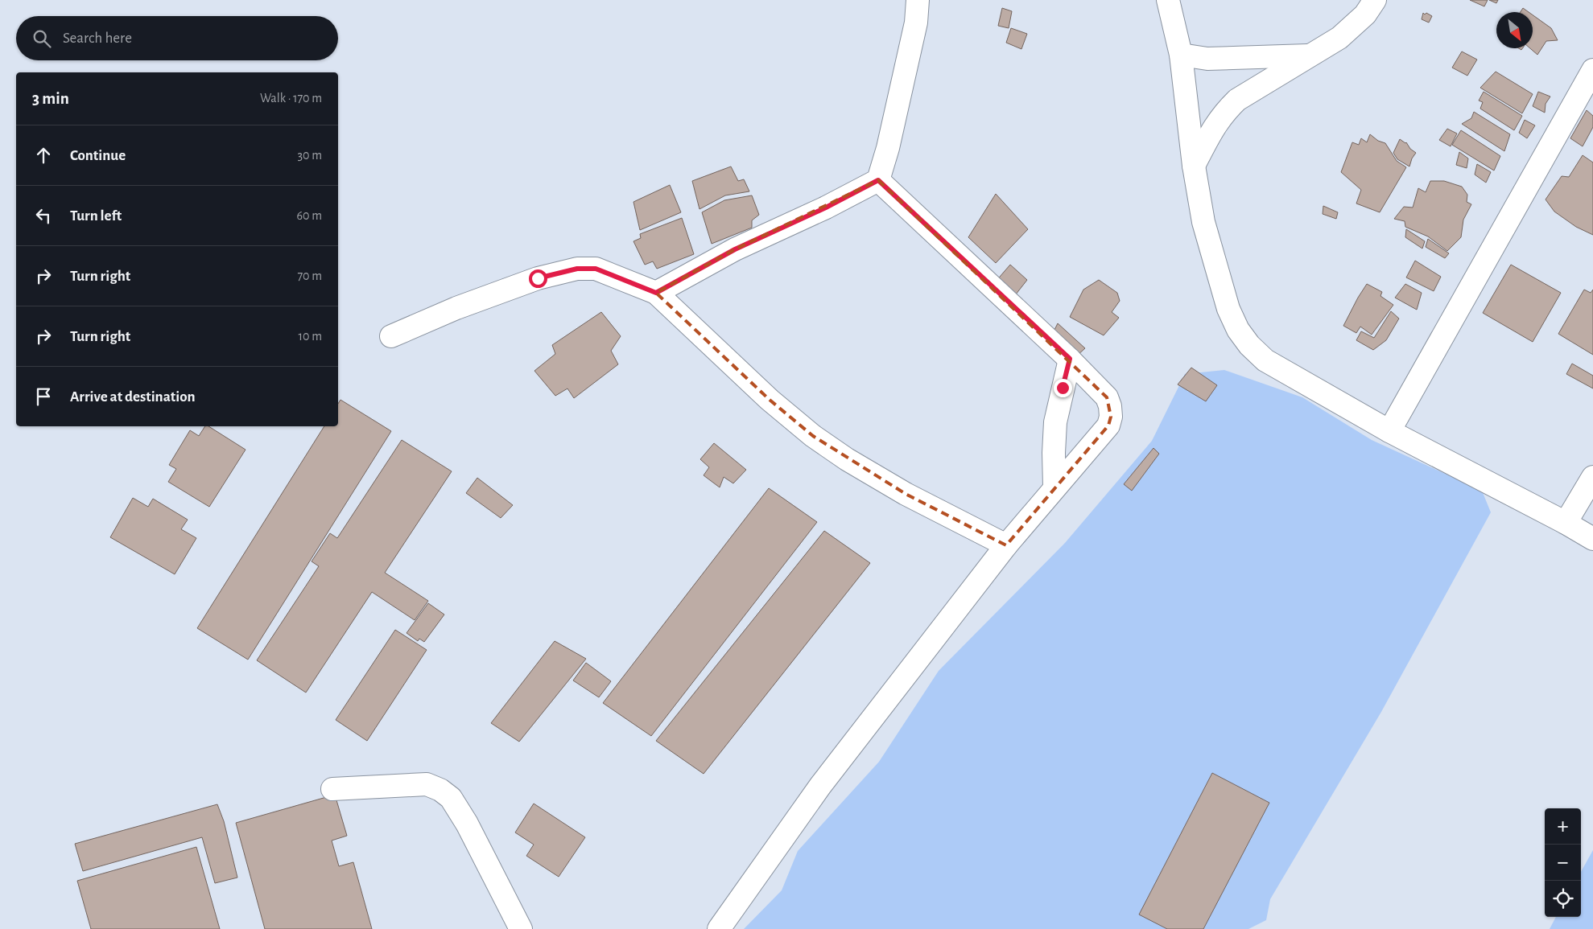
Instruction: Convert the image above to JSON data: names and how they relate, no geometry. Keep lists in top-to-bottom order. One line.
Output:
{"north":"bottom right","page":{"search":"Search here","heading":["3 min","Walk · 170 m"],"list":[["Continue","30 m"],["Turn left","60 m"],["Turn right","70 m"],["Turn right","10 m"],"Arrive at destination"],"map_buttons":["+","−"]}}
